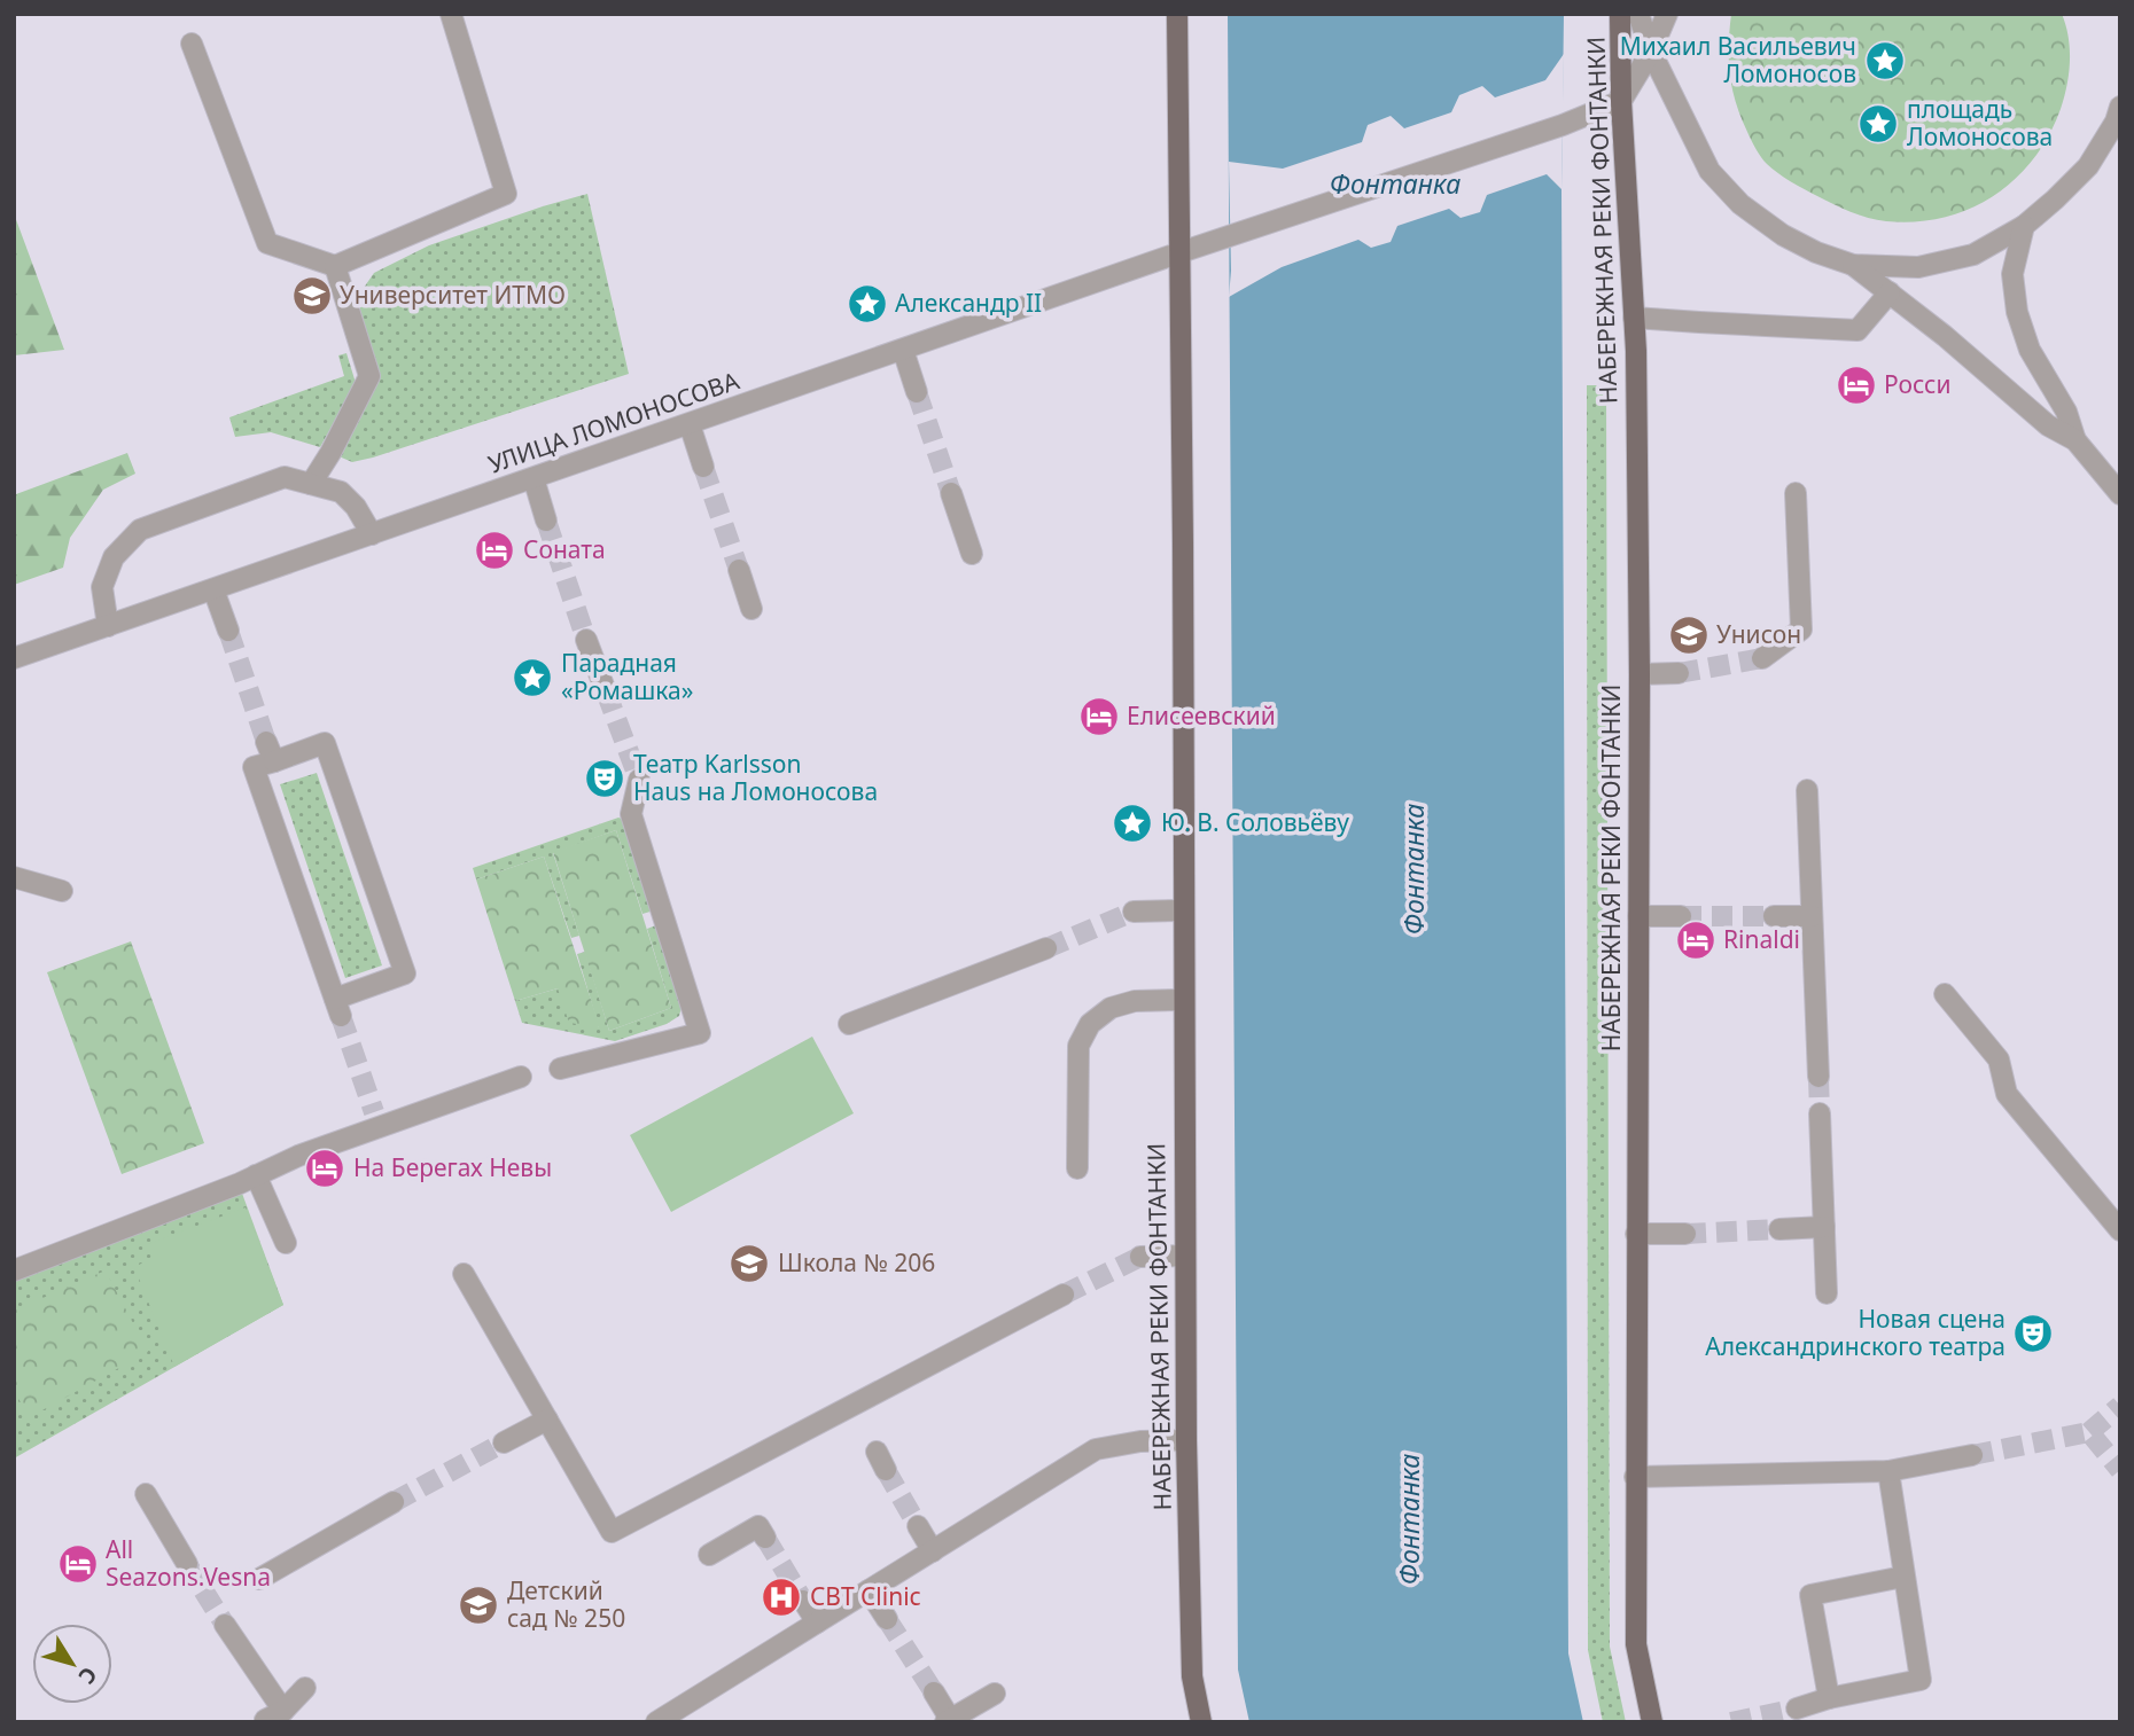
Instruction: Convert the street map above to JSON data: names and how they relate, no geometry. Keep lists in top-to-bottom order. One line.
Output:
{"streets":{"main road":["НАБЕРЕЖНАЯ РЕКИ ФОНТАНКИ"],"street":["УЛИЦА ЛОМОНОСОВА"]},"crossings":[["НАБЕРЕЖНАЯ РЕКИ ФОНТАНКИ","УЛИЦА ЛОМОНОСОВА"]],"water":["Фонтанка"],"places":{"place":["Михаил Васильевич Ломоносов","площадь Ломоносова","Александр II","Парадная «Ромашка»","Ю. В. Соловьёву"],"school or university":["Университет ИТМО","Унисон","Школа № 206","Детский сад № 250"],"hotel":["Росси","Соната","Елисеевский","Rinaldi","На Берегах Невы","All Seazons.Vesna"],"theatre":["Театр Karlsson Haus на Ломоносова","Новая сцена Александринского театра"],"hospital":["CBT Clinic"]},"north":"bottom right"}
